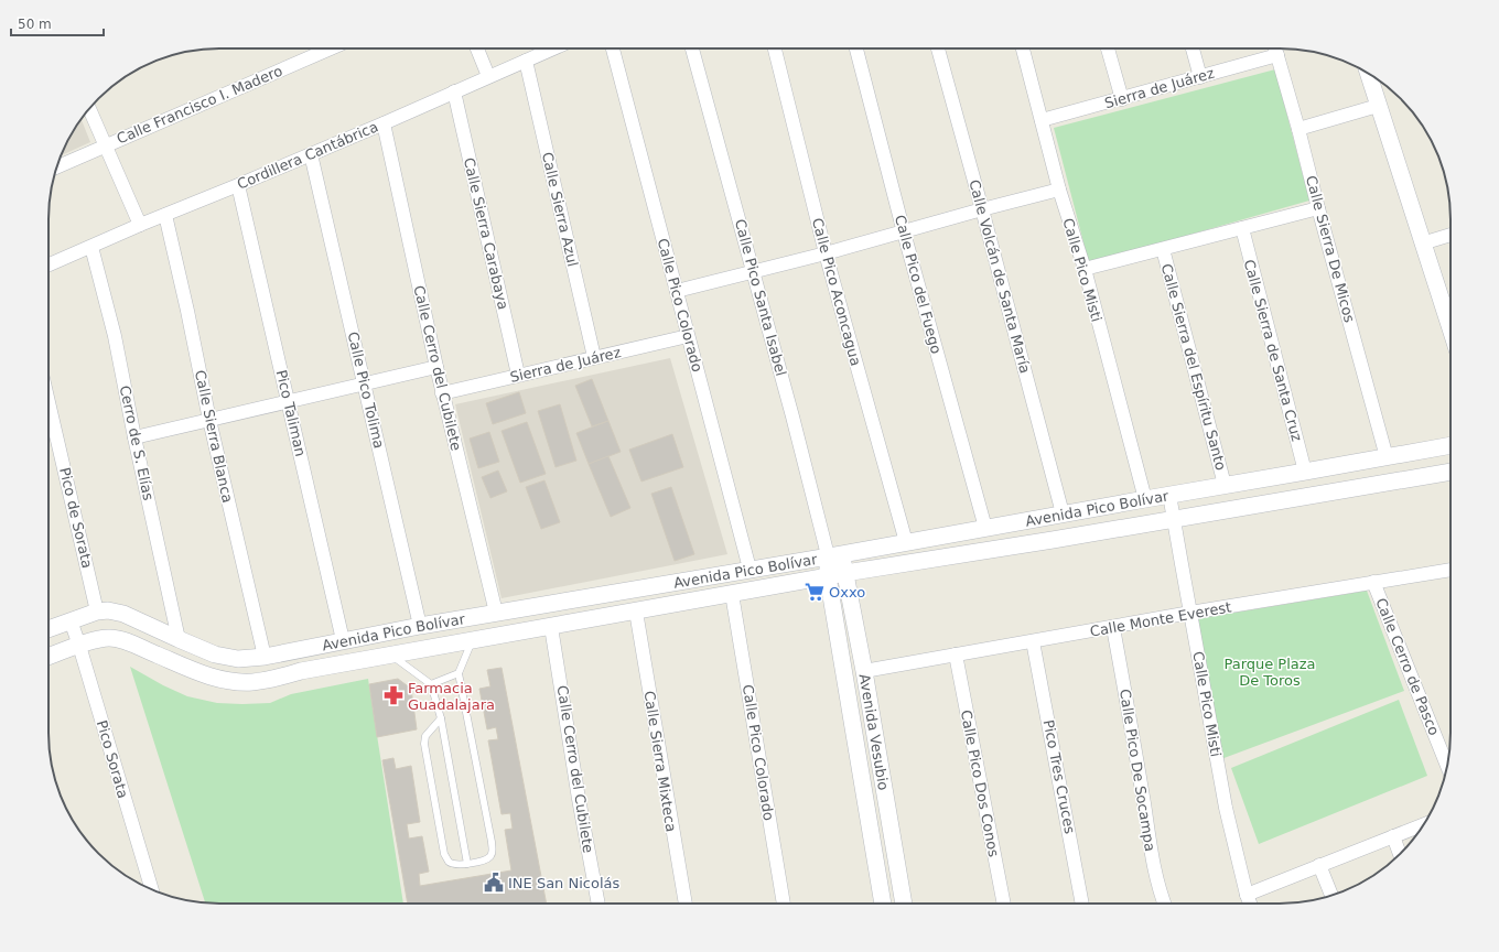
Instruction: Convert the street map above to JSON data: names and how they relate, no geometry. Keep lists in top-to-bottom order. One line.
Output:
{"streets":{"street":["Sierra de Juárez","Calle Francisco I. Madero","Cordillera Cantábrica","Calle Sierra Azul","Calle Sierra Carabaya","Calle Sierra De Micos","Calle Pico Misti","Calle Volcán de Santa María","Calle Pico del Fuego","Calle Pico Aconcagua","Calle Pico Santa Isabel","Calle Pico Colorado","Calle Sierra de Santa Cruz","Calle Sierra del Espíritu Santo","Calle Cerro del Cubilete","Calle Pico Tolima","Pico Taliman","Calle Sierra Blanca","Cerro de S. Elías","Avenida Pico Bolívar","Pico de Sorata","Calle Monte Everest","Calle Cerro de Pasco","Avenida Vesubio","Pico Sorata","Calle Sierra Mixteca","Calle Pico De Socampa","Pico Tres Cruces","Calle Pico Dos Conos"]},"crossings":[["Sierra de Juárez","Calle Sierra Azul"],["Sierra de Juárez","Calle Sierra Carabaya"],["Sierra de Juárez","Calle Sierra De Micos"],["Sierra de Juárez","Calle Pico Misti"],["Sierra de Juárez","Calle Pico Colorado"],["Sierra de Juárez","Calle Cerro del Cubilete"],["Cordillera Cantábrica","Calle Sierra Azul"],["Cordillera Cantábrica","Calle Sierra Carabaya"],["Cordillera Cantábrica","Calle Cerro del Cubilete"],["Cordillera Cantábrica","Calle Pico Tolima"],["Cordillera Cantábrica","Pico Taliman"],["Cordillera Cantábrica","Calle Sierra Blanca"],["Cordillera Cantábrica","Cerro de S. Elías"],["Calle Sierra De Micos","Avenida Pico Bolívar"],["Calle Pico Misti","Avenida Pico Bolívar"],["Calle Pico Misti","Calle Monte Everest"],["Calle Volcán de Santa María","Avenida Pico Bolívar"],["Calle Pico del Fuego","Avenida Pico Bolívar"],["Calle Pico Aconcagua","Avenida Pico Bolívar"],["Calle Pico Santa Isabel","Avenida Pico Bolívar"],["Calle Pico Santa Isabel","Avenida Vesubio"],["Calle Pico Colorado","Avenida Pico Bolívar"],["Calle Sierra de Santa Cruz","Avenida Pico Bolívar"],["Calle Sierra del Espíritu Santo","Avenida Pico Bolívar"],["Calle Cerro del Cubilete","Avenida Pico Bolívar"],["Calle Pico Tolima","Avenida Pico Bolívar"],["Pico Taliman","Avenida Pico Bolívar"],["Calle Sierra Blanca","Avenida Pico Bolívar"],["Cerro de S. Elías","Avenida Pico Bolívar"],["Avenida Pico Bolívar","Pico de Sorata"],["Avenida Pico Bolívar","Avenida Vesubio"],["Avenida Pico Bolívar","Pico Sorata"],["Avenida Pico Bolívar","Calle Sierra Mixteca"],["Calle Monte Everest","Calle Cerro de Pasco"],["Calle Monte Everest","Avenida Vesubio"],["Calle Monte Everest","Calle Pico De Socampa"],["Calle Monte Everest","Pico Tres Cruces"],["Calle Monte Everest","Calle Pico Dos Conos"]],"parks":["Parque Plaza De Toros"],"places":{"supermarket":["Oxxo"],"pharmacy":["Farmacia Guadalajara"],"public building":["INE San Nicolás"]},"scale_bar":"50 m"}
